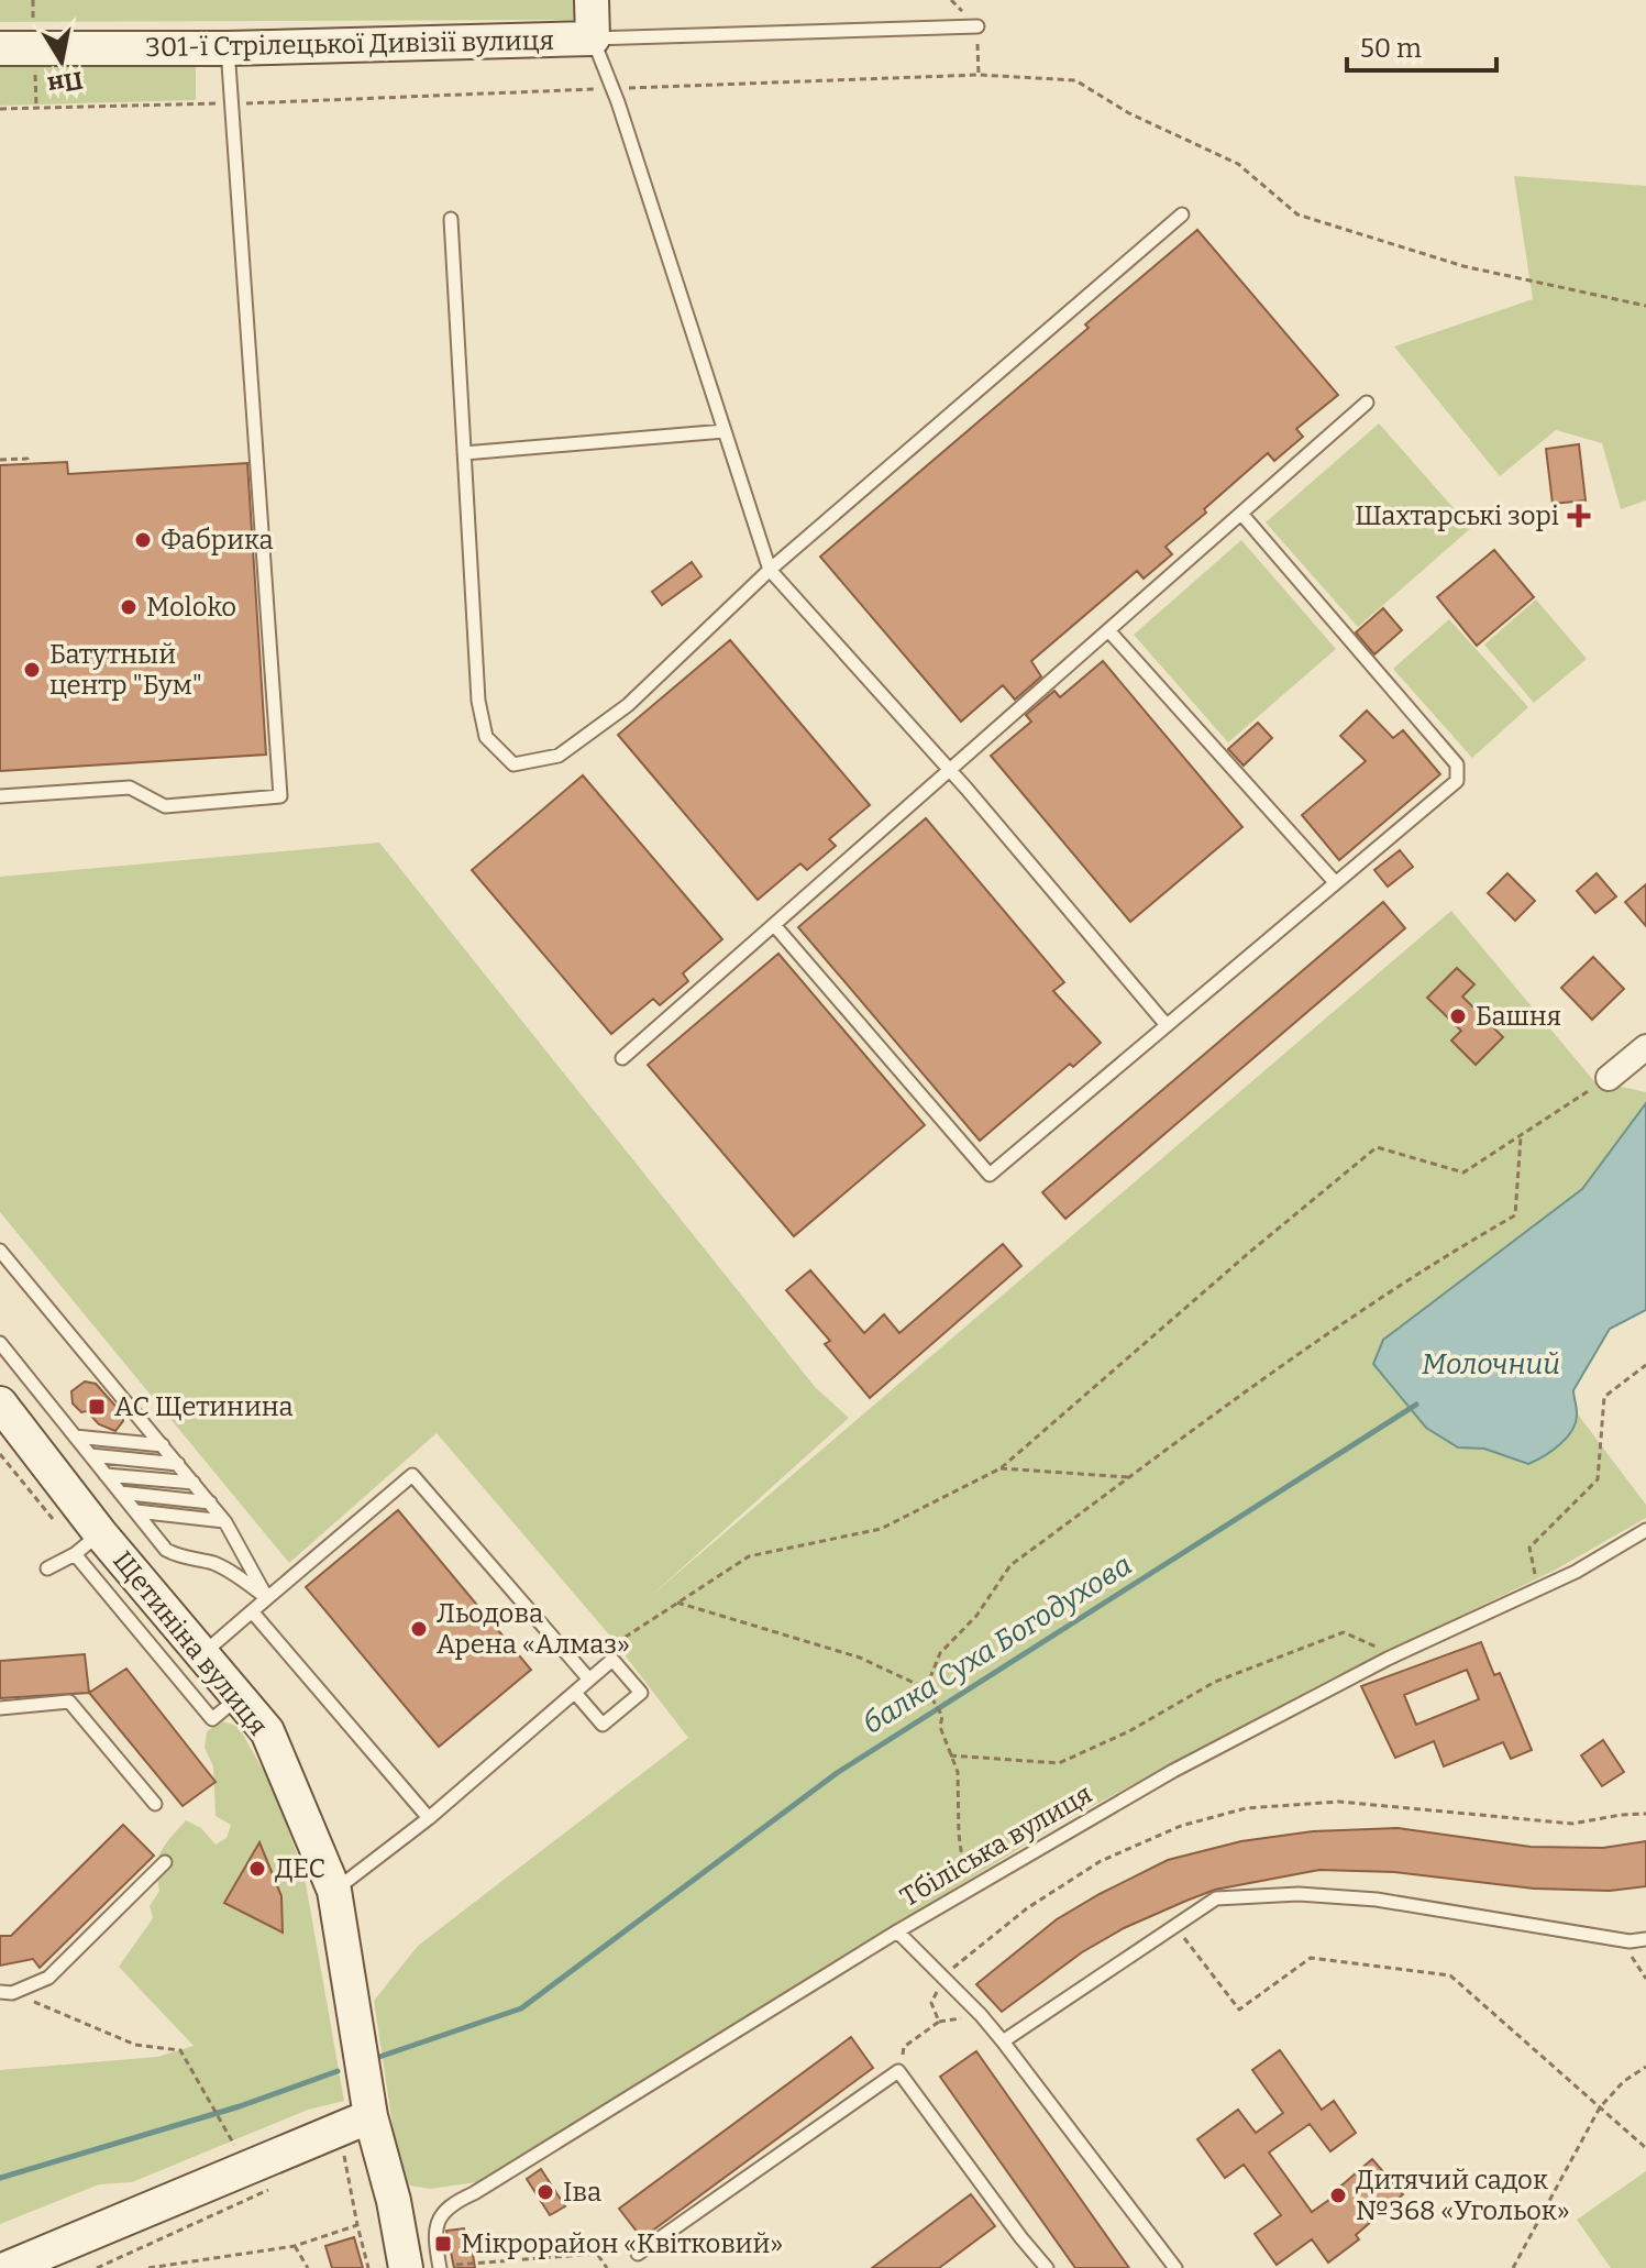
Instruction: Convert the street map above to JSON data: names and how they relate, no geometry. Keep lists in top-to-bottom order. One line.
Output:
{"streets":{"street":["301-ї Стрілецької Дивізії вулиця","Щетиніна вулиця"],"lane":["Тбіліська вулиця"]},"water":["Молочний","балка Суха Богодухова"],"places":{"health":["Шахтарські зорі"],"other":["Фабрика","Moloko","Батутный центр \"Бум\"","Башня","Льодова Арена «Алмаз»","ДЕС","Іва","Дитячий садок №368 «Угольок»"],"transit":["АС Щетинина","Мікрорайон «Квітковий»"]},"scale_bar":"50 m","north":"bottom"}
